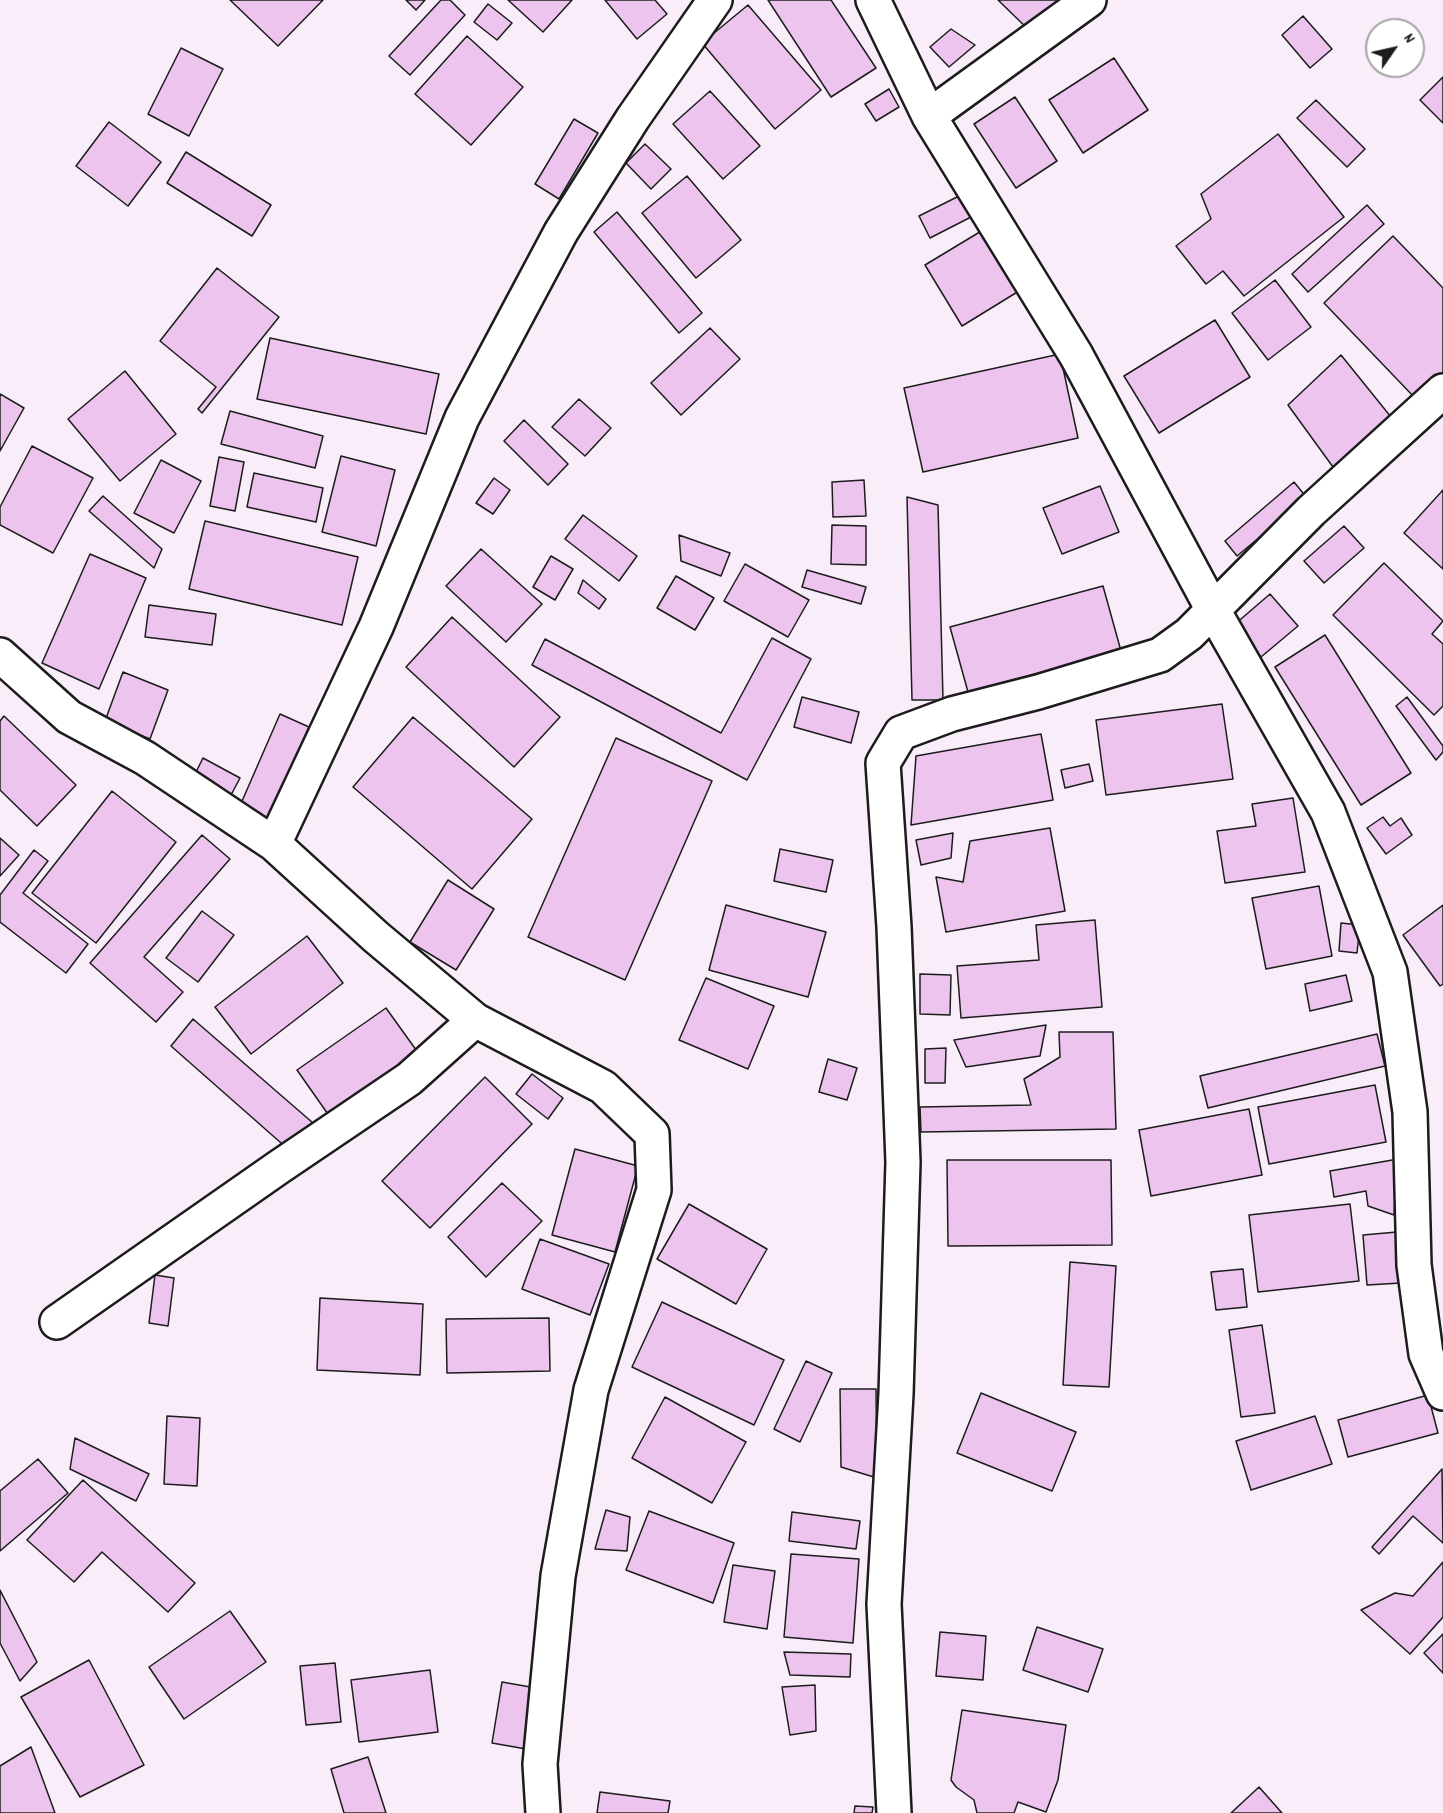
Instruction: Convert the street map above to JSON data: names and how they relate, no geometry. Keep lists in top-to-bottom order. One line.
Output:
{"north":"top right"}
